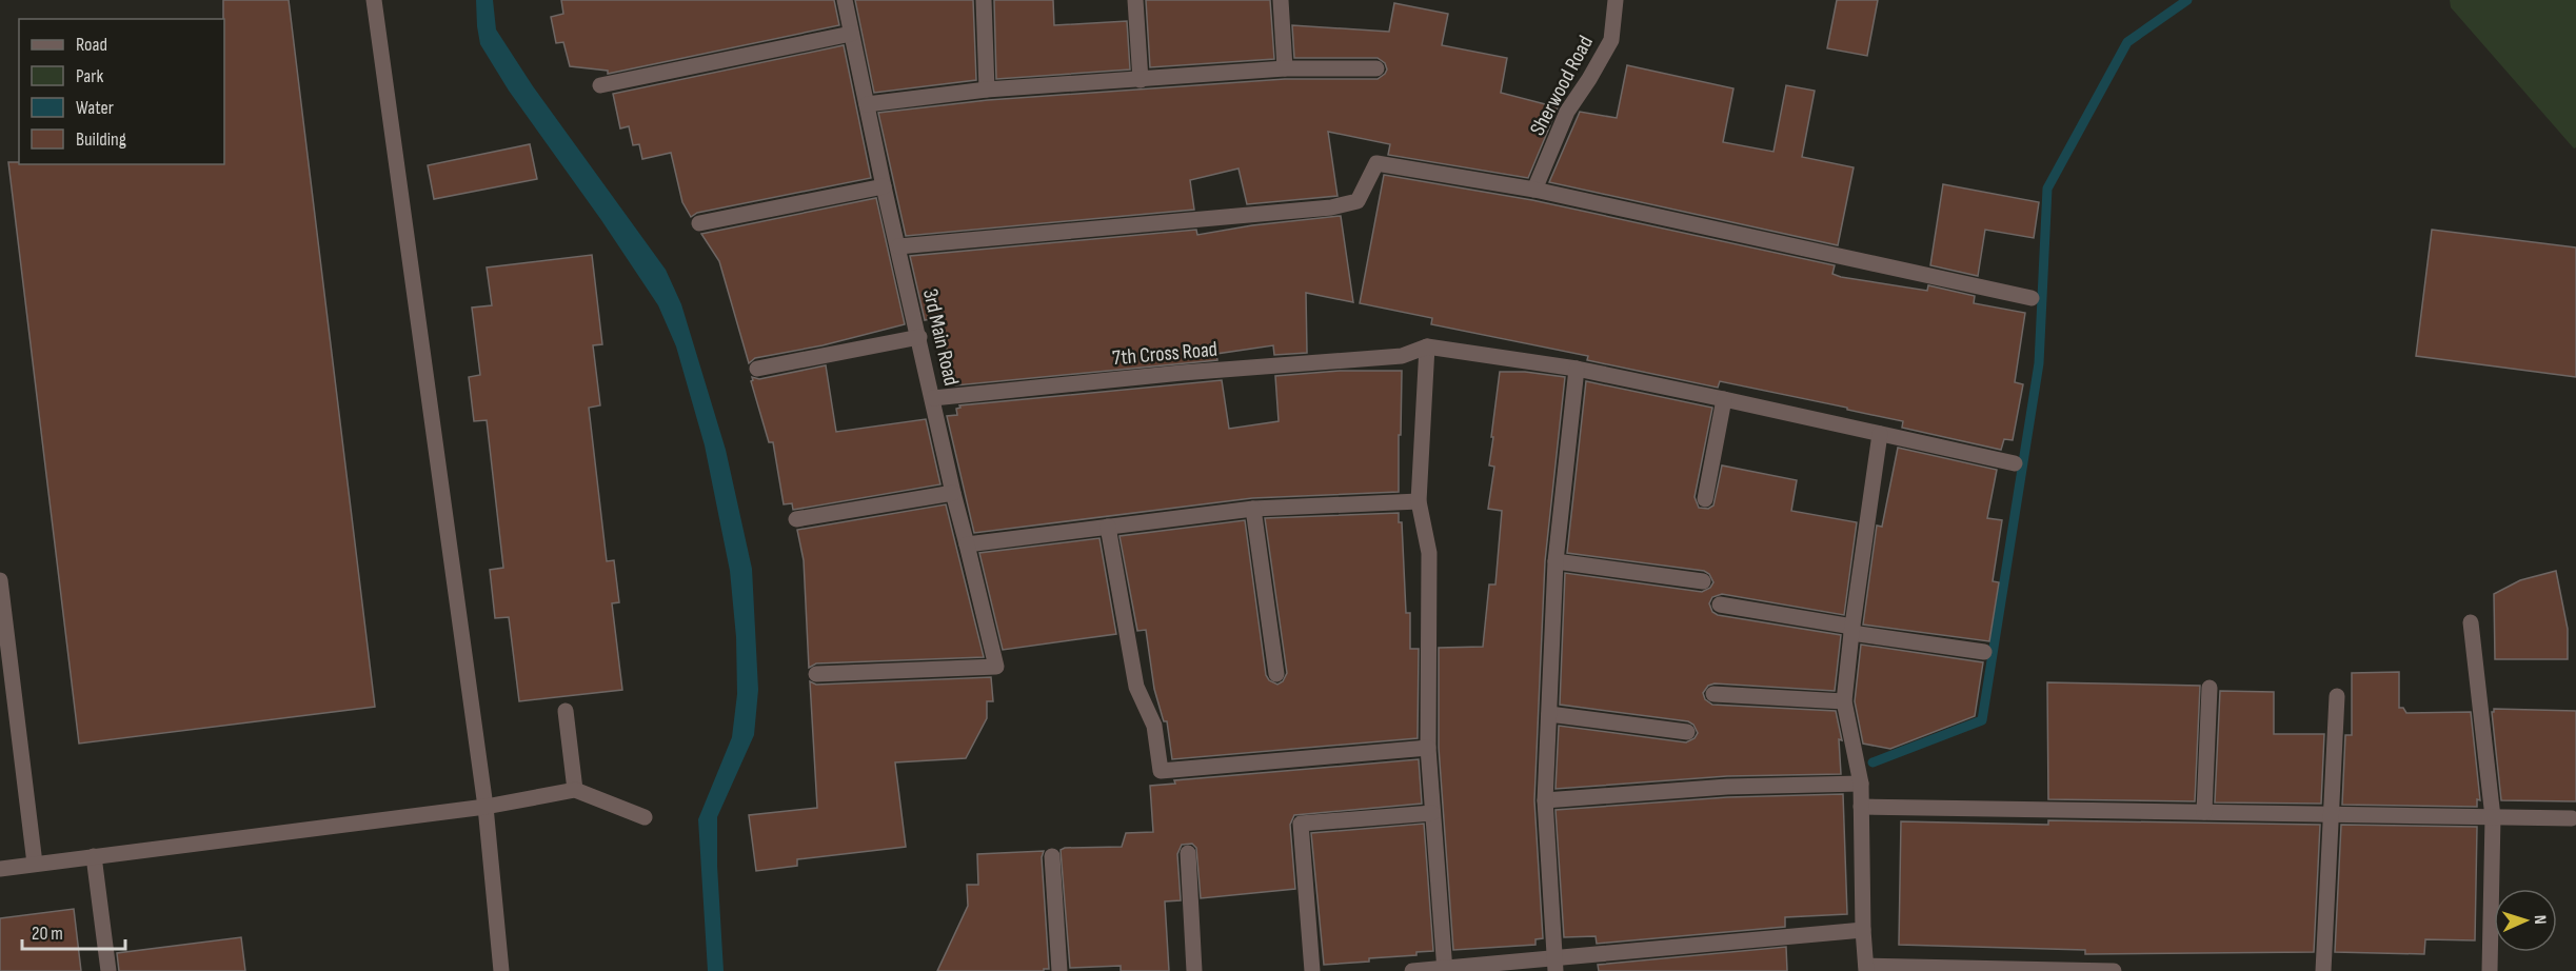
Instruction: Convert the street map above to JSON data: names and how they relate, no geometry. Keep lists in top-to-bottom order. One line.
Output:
{"streets":{"street":["Sherwood Road","3rd Main Road","7th Cross Road"]},"crossings":[["3rd Main Road","7th Cross Road"]],"legend":["Road","Park","Water","Building"],"scale_bar":"20 m","north":"right"}
